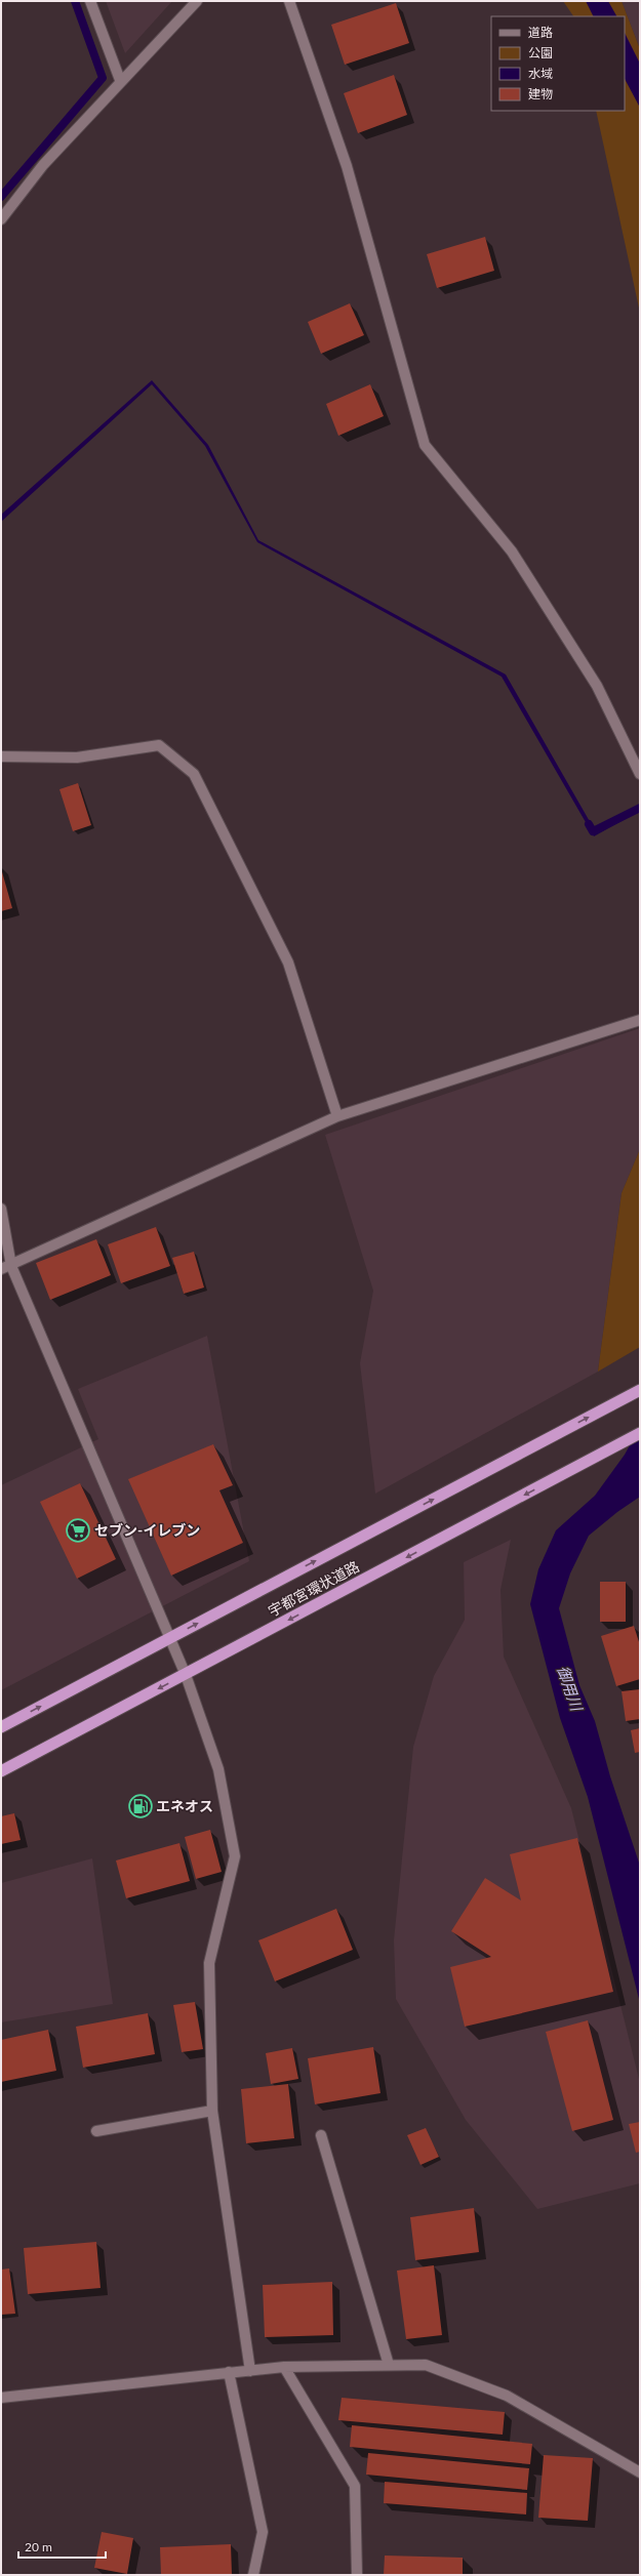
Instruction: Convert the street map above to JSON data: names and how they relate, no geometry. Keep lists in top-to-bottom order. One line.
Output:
{"streets":{"highway":["宇都宮環状道路"]},"water":["御用川"],"places":{"supermarket":["セブン-イレブン"],"fuel station":["エネオス"]},"legend":["道路","公園","水域","建物"],"scale_bar":"20 m"}
